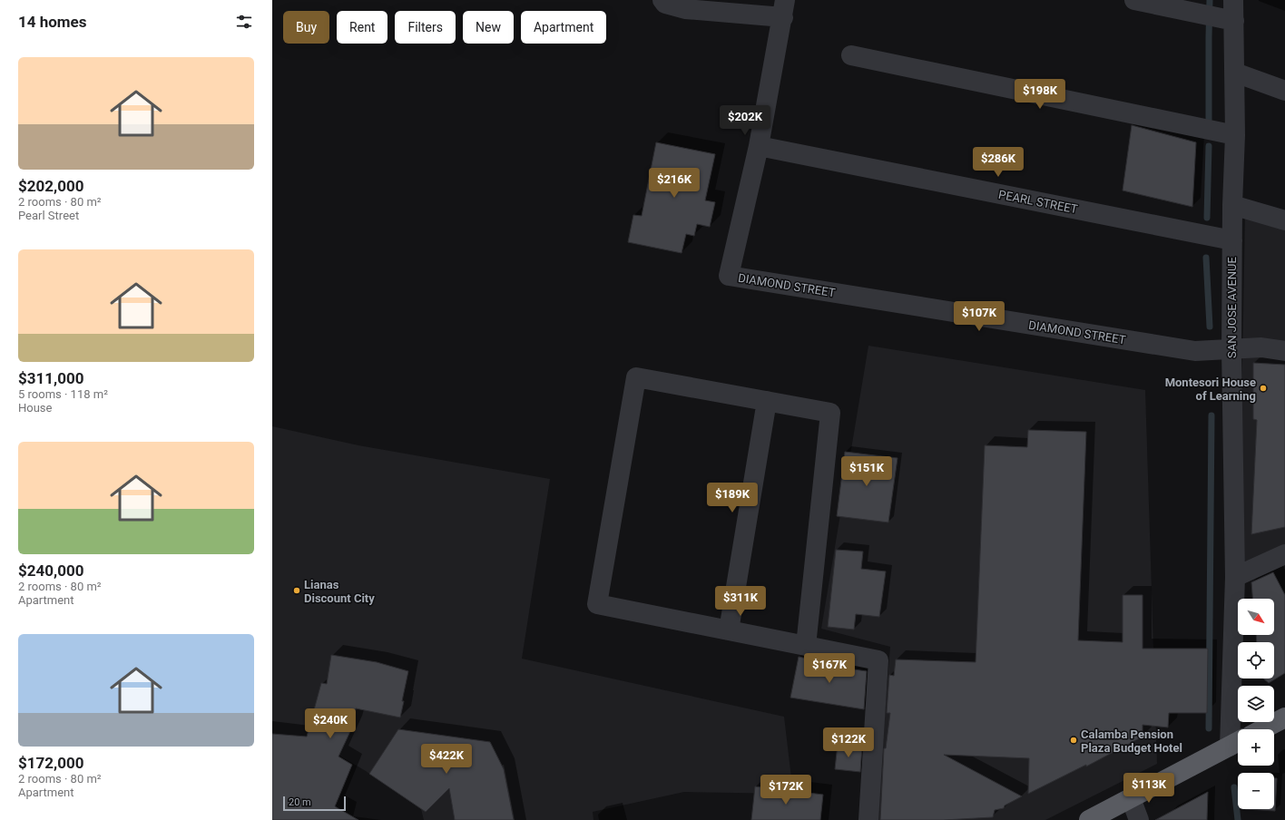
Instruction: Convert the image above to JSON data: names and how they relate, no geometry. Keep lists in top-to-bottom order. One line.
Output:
{"streets":{"street":["PEARL STREET","DIAMOND STREET","SAN JOSE AVENUE"]},"crossings":[["PEARL STREET","DIAMOND STREET"],["PEARL STREET","SAN JOSE AVENUE"],["DIAMOND STREET","SAN JOSE AVENUE"]],"places":["Montesori House of Learning","Lianas Discount City","Calamba Pension Plaza Budget Hotel"],"scale_bar":"20 m","north":"bottom right","page":{"heading":"14 homes","chip":["Buy","Rent","Filters","New","Apartment"],"list":[{"name":"$202,000","note":"2 rooms · 80 m² · Pearl Street"},{"name":"$311,000","note":"5 rooms · 118 m² · House"},{"name":"$240,000","note":"2 rooms · 80 m² · Apartment"},{"name":"$172,000","note":"2 rooms · 80 m² · Apartment"}],"price":["$198K","$202K","$286K","$216K","$107K","$151K","$189K","$311K","$167K","$240K","$122K","$422K","$113K","$172K"],"map_buttons":["+","−"],"scale":"20 m"}}
